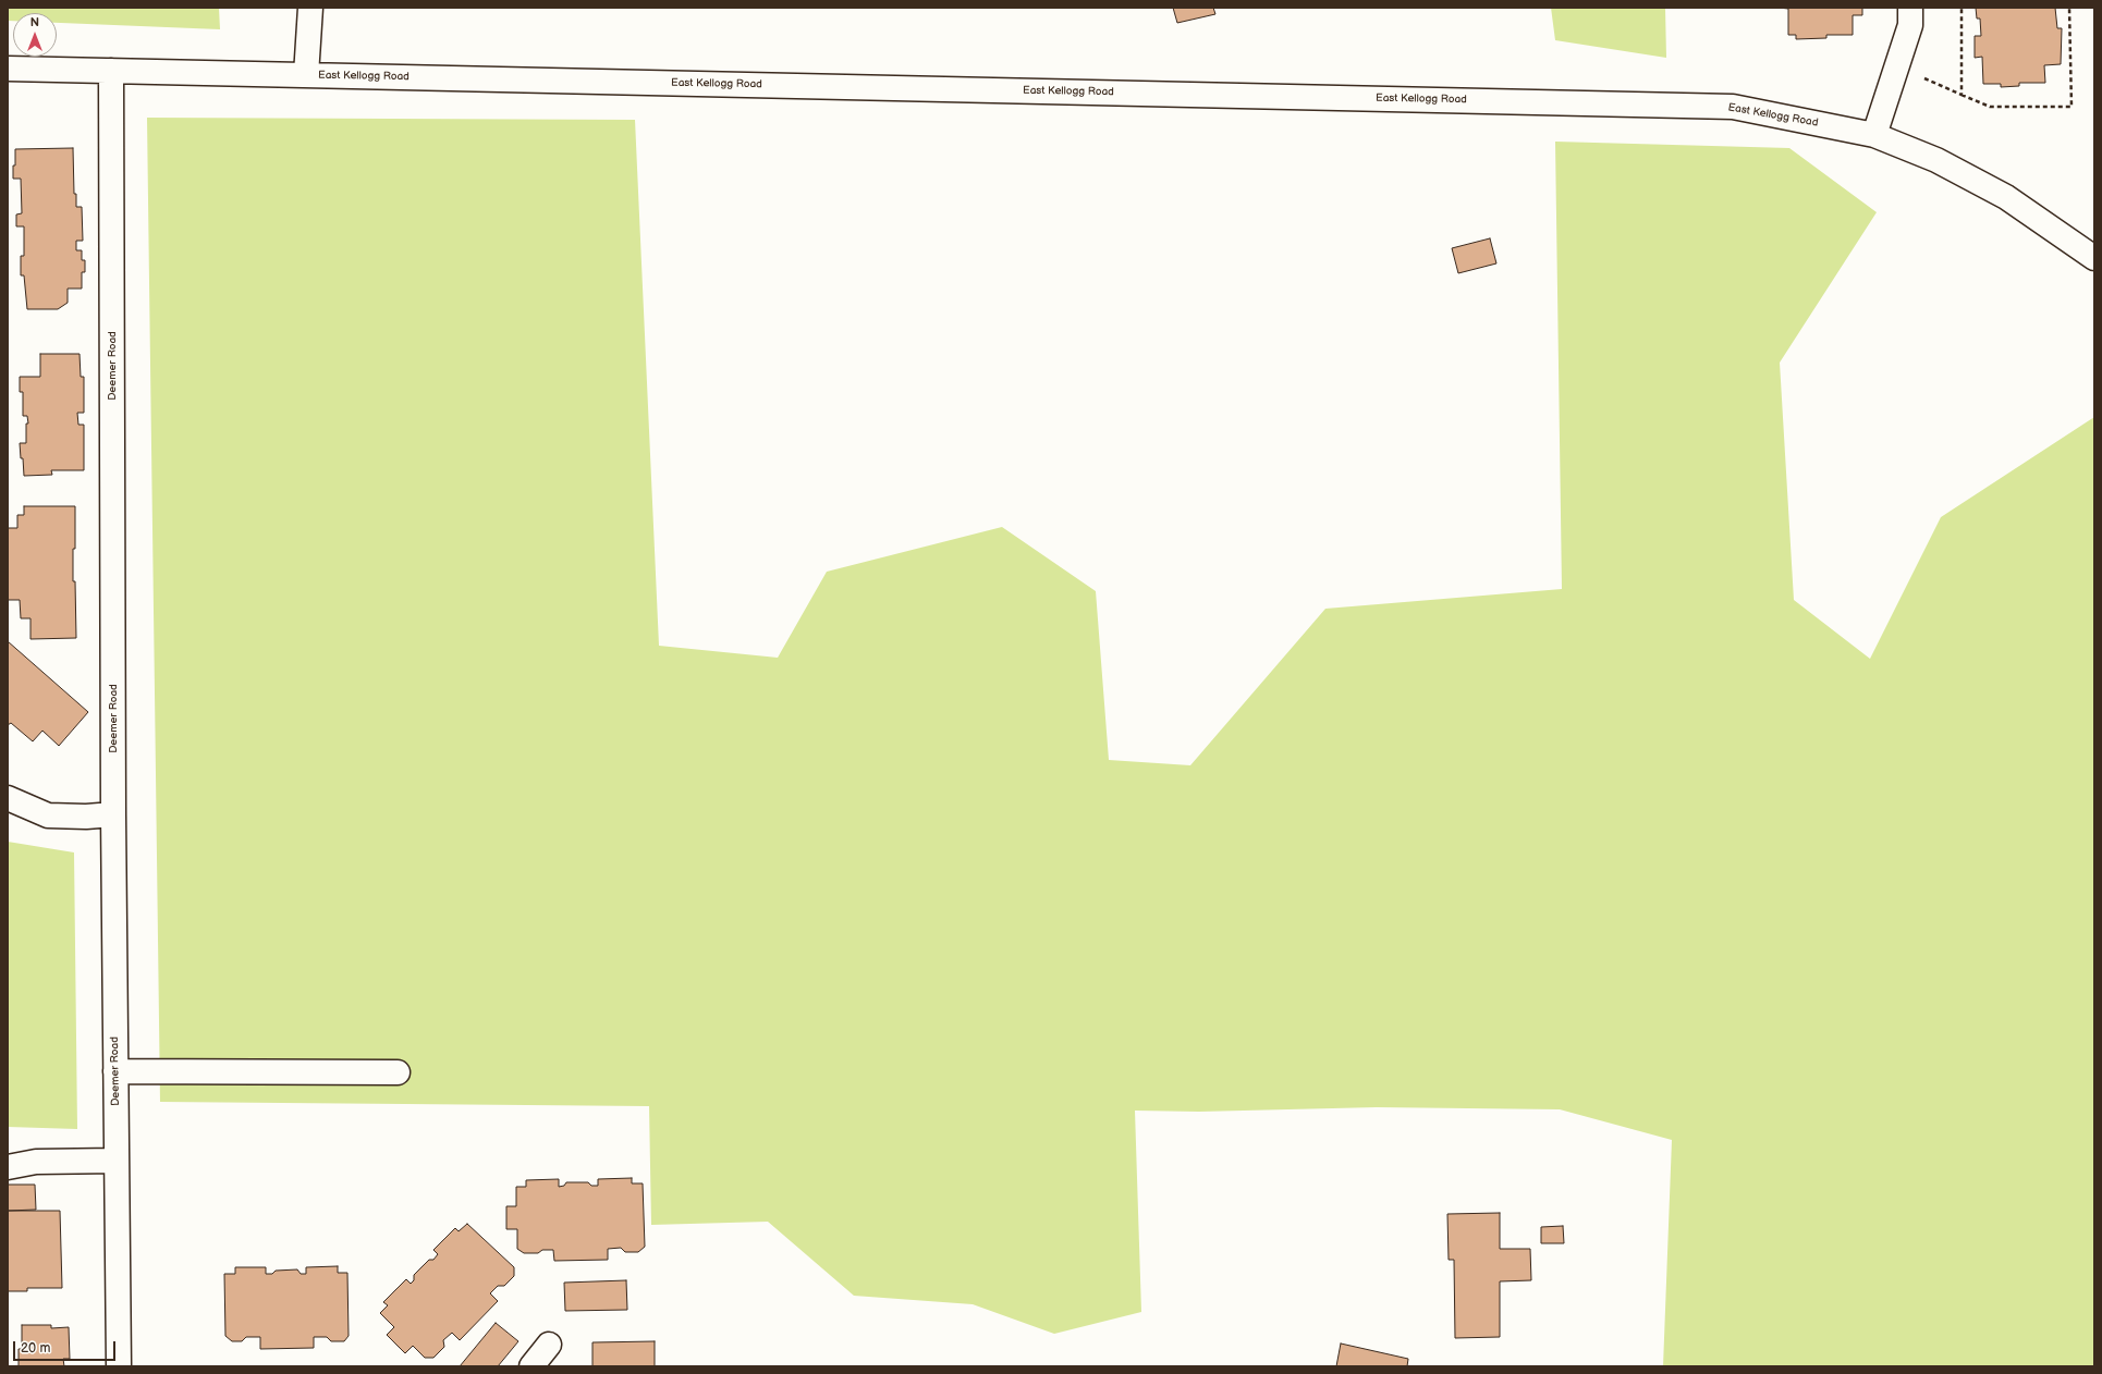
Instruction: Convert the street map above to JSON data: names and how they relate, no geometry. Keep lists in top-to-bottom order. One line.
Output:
{"streets":{"street":["East Kellogg Road","Deemer Road"]},"crossings":[["East Kellogg Road","Deemer Road"]],"scale_bar":"20 m","north":"top"}
